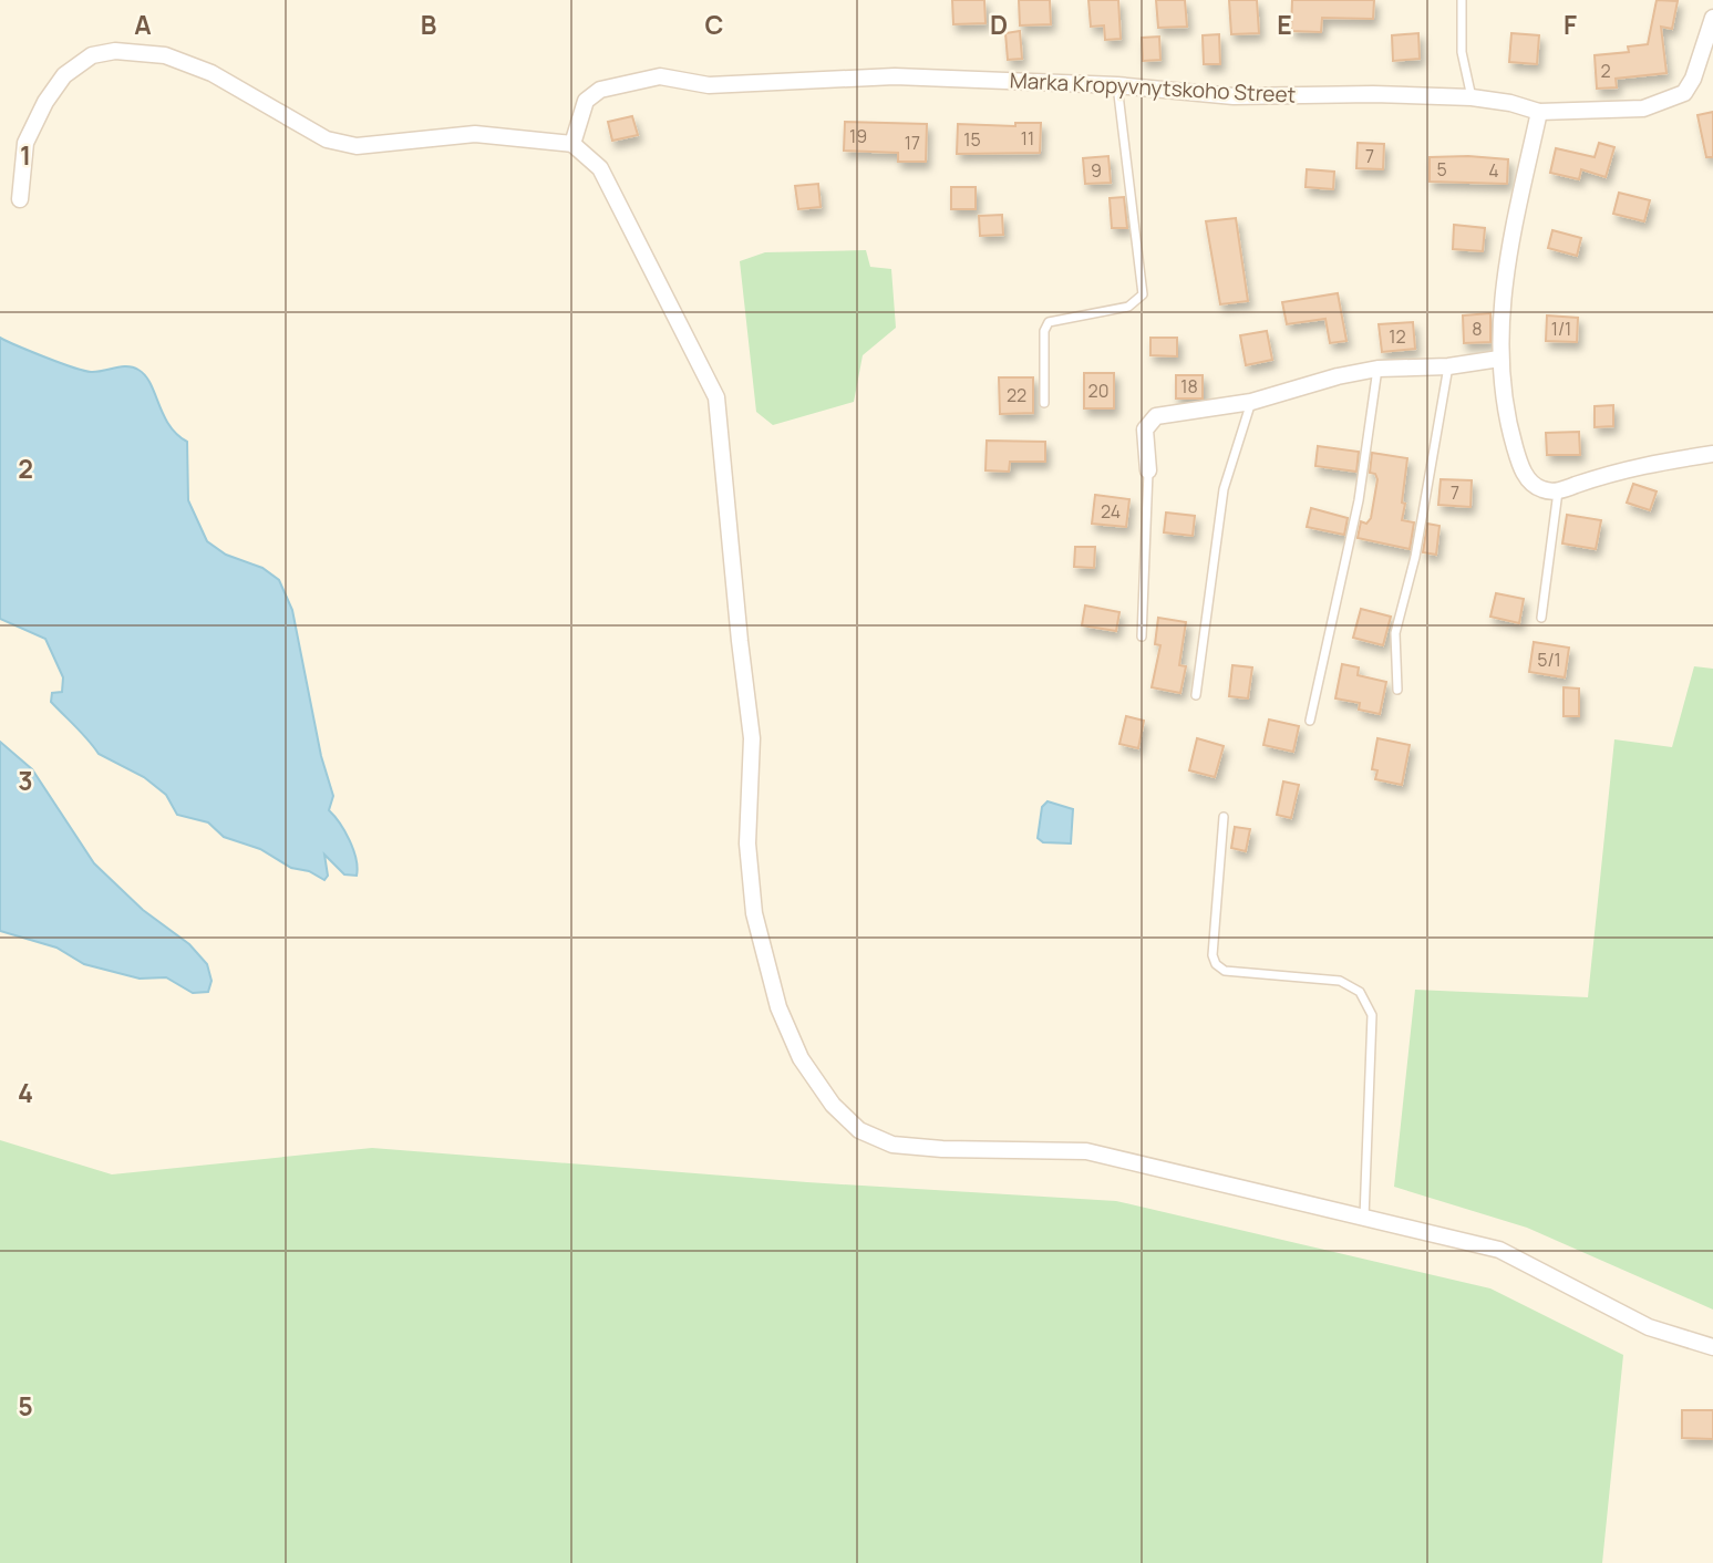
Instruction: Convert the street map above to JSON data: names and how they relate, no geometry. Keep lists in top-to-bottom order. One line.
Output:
{"streets":{"street":["Marka Kropyvnytskoho Street"]},"house_numbers":["2","19","11","15","17","7","5","9","4","8","1/1","12","18","20","22","7","24","5/1"],"grid":{"columns":["A","B","C","D","E","F"],"rows":["1","2","3","4","5"]}}
